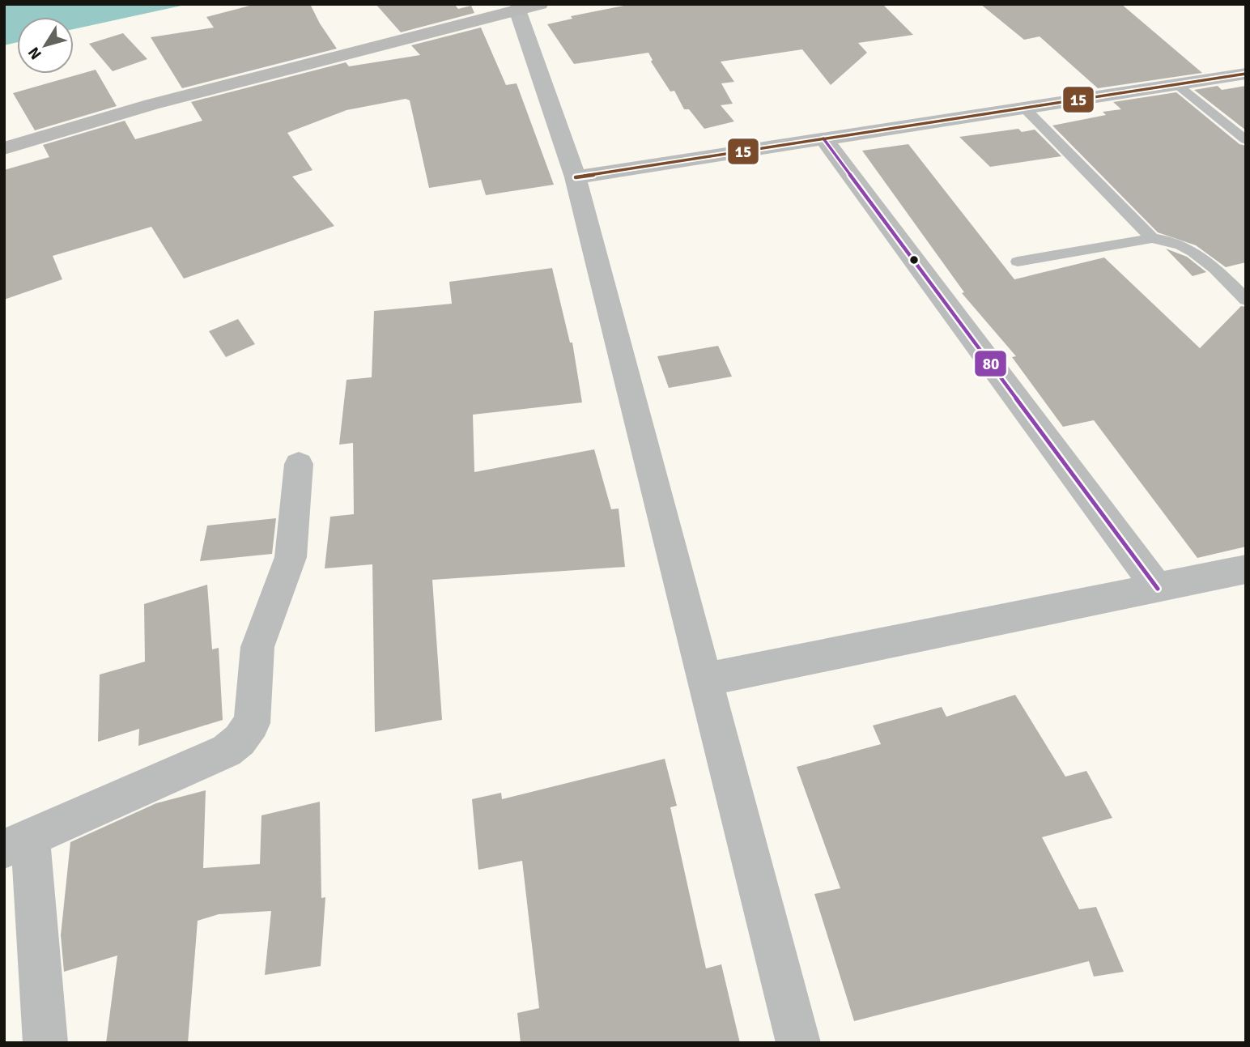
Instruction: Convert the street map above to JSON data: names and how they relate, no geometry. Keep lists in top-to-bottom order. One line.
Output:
{"lines":["transit line 15","transit line 80"],"north":"bottom left"}
